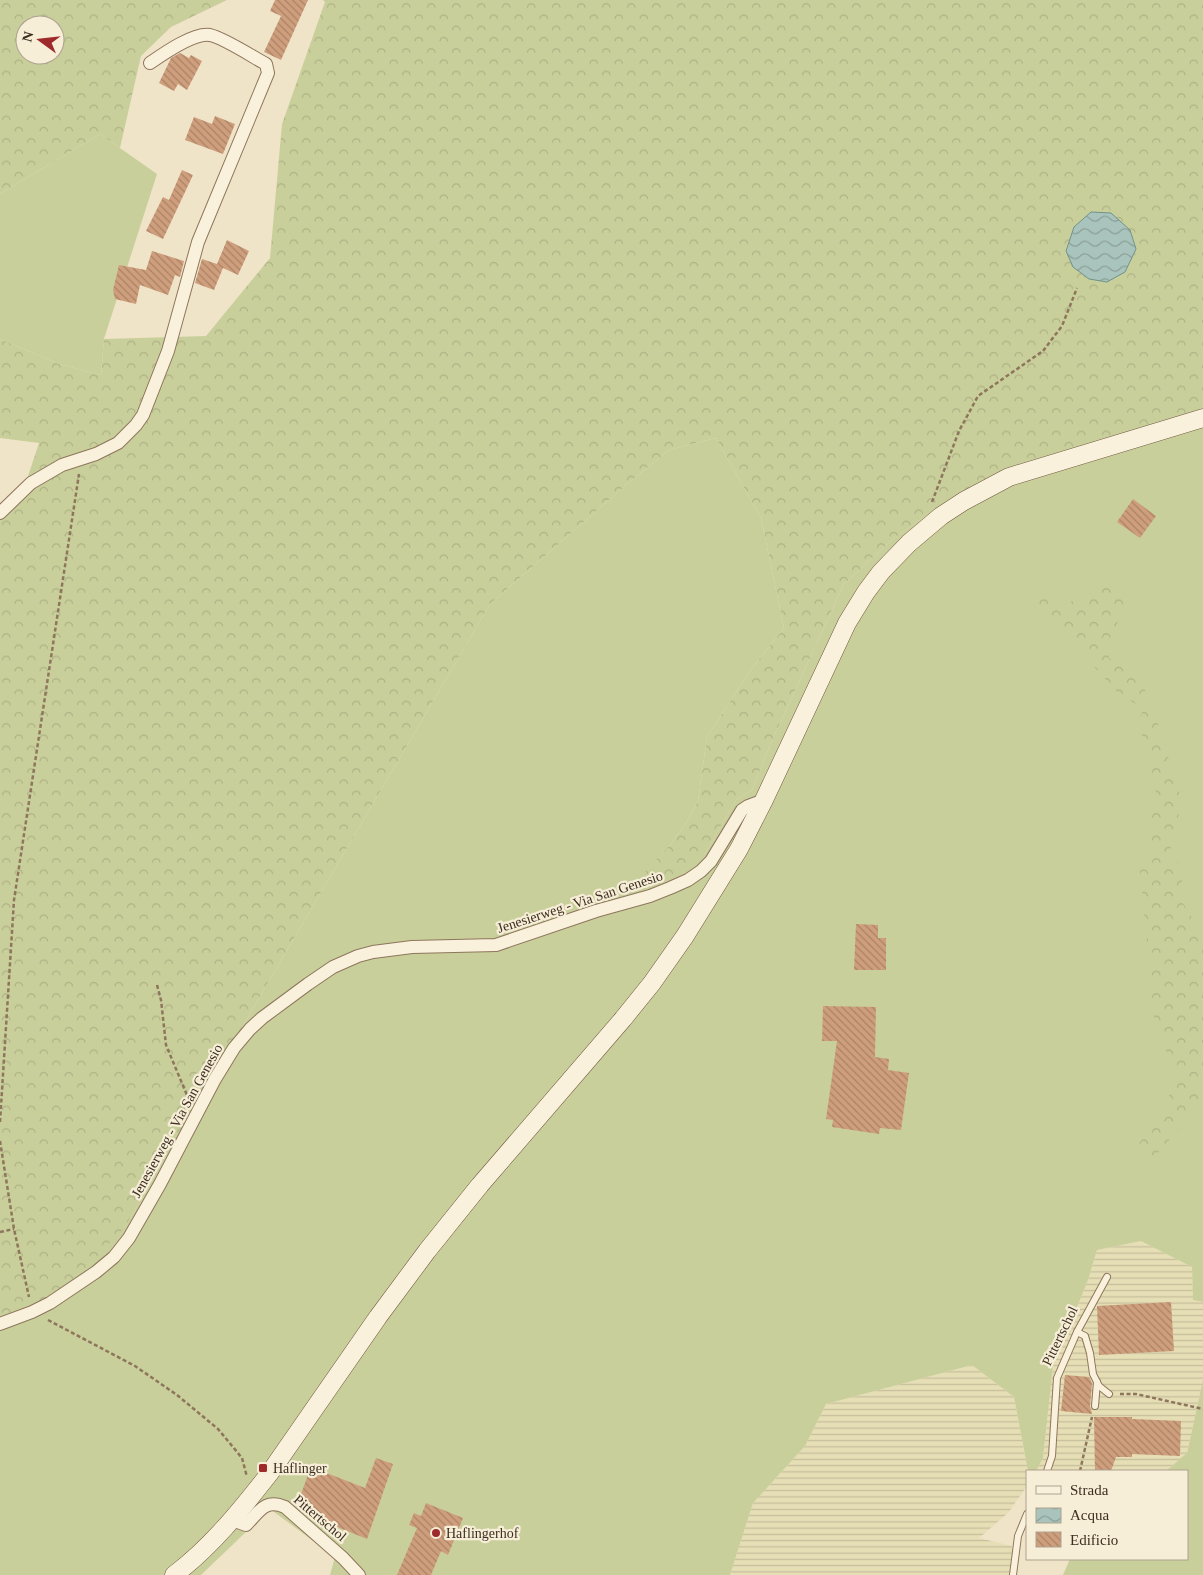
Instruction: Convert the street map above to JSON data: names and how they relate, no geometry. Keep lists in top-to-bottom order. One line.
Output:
{"streets":{"street":["Jenesierweg - Via San Genesio","Pittertschol"]},"places":{"transit":["Haflinger"],"other":["Haflingerhof"]},"legend":["Strada","Acqua","Edificio"],"north":"left"}
